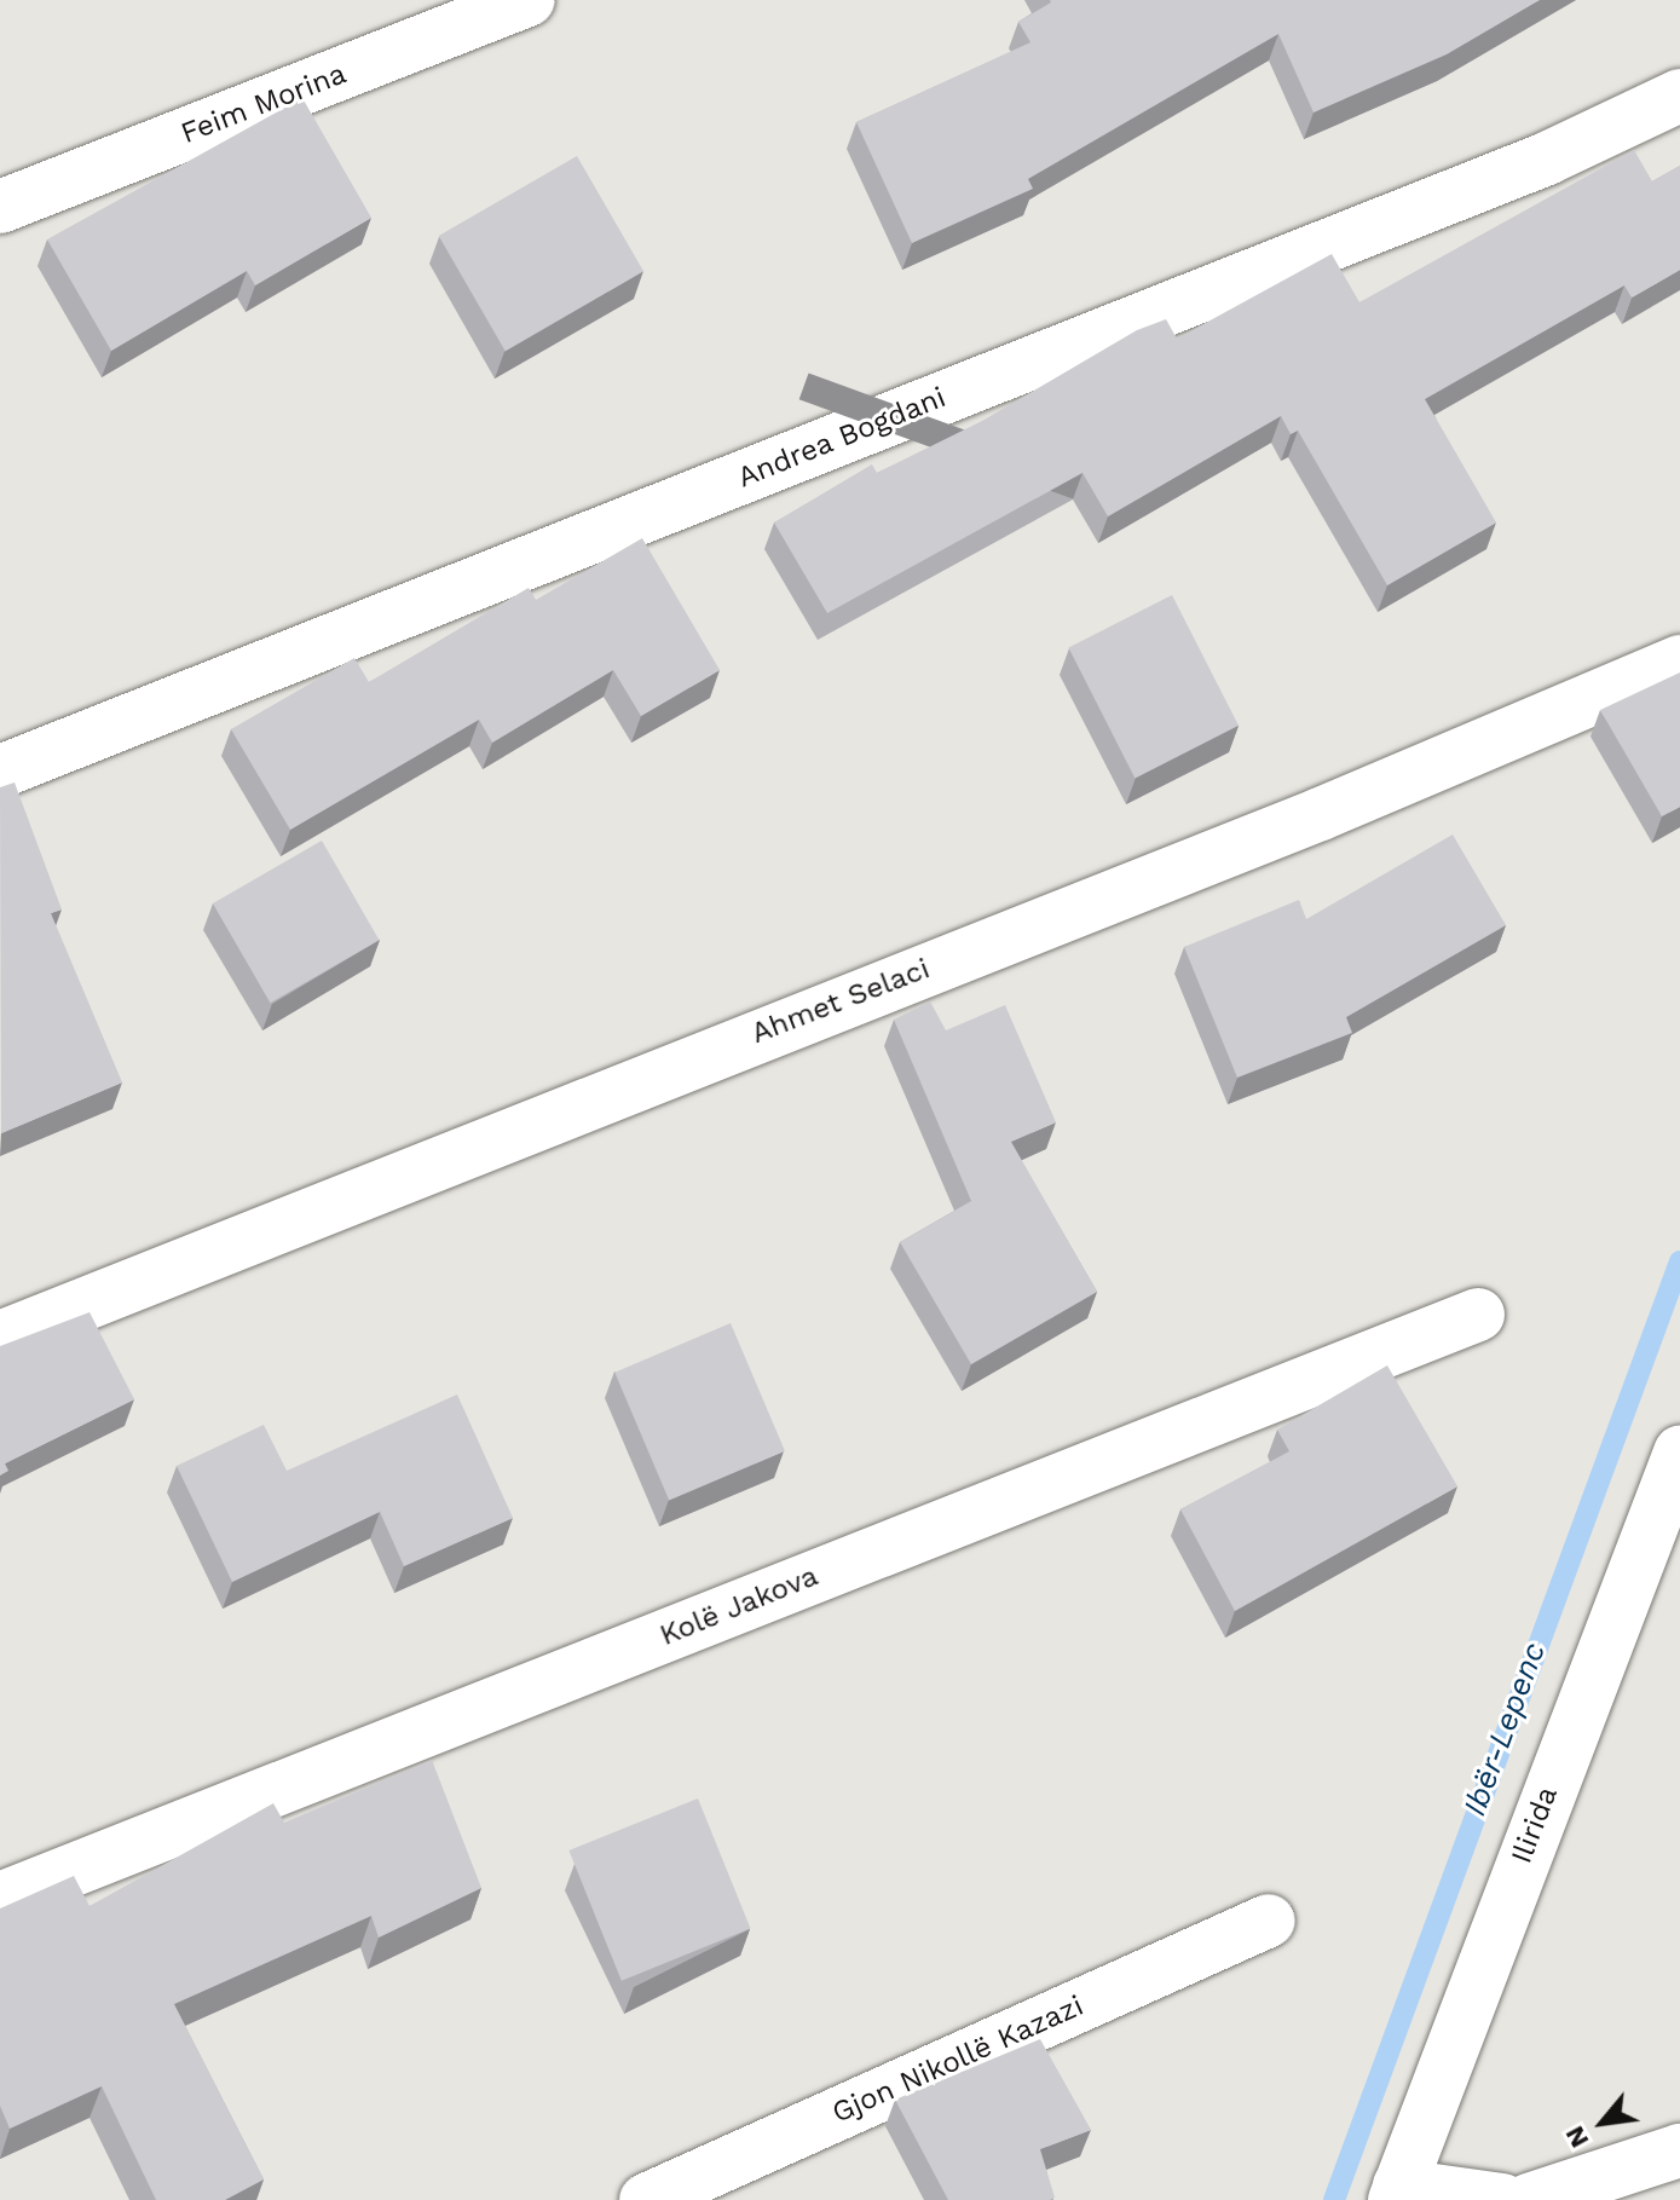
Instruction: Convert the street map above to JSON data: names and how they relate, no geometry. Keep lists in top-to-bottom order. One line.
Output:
{"streets":{"street":["Feim Morina","Andrea Bogdani","Ahmet Selaci","Kolë Jakova","Ilirida","Gjon Nikollë Kazazi"]},"water":["Ibër-Lepenc"],"north":"bottom left"}
